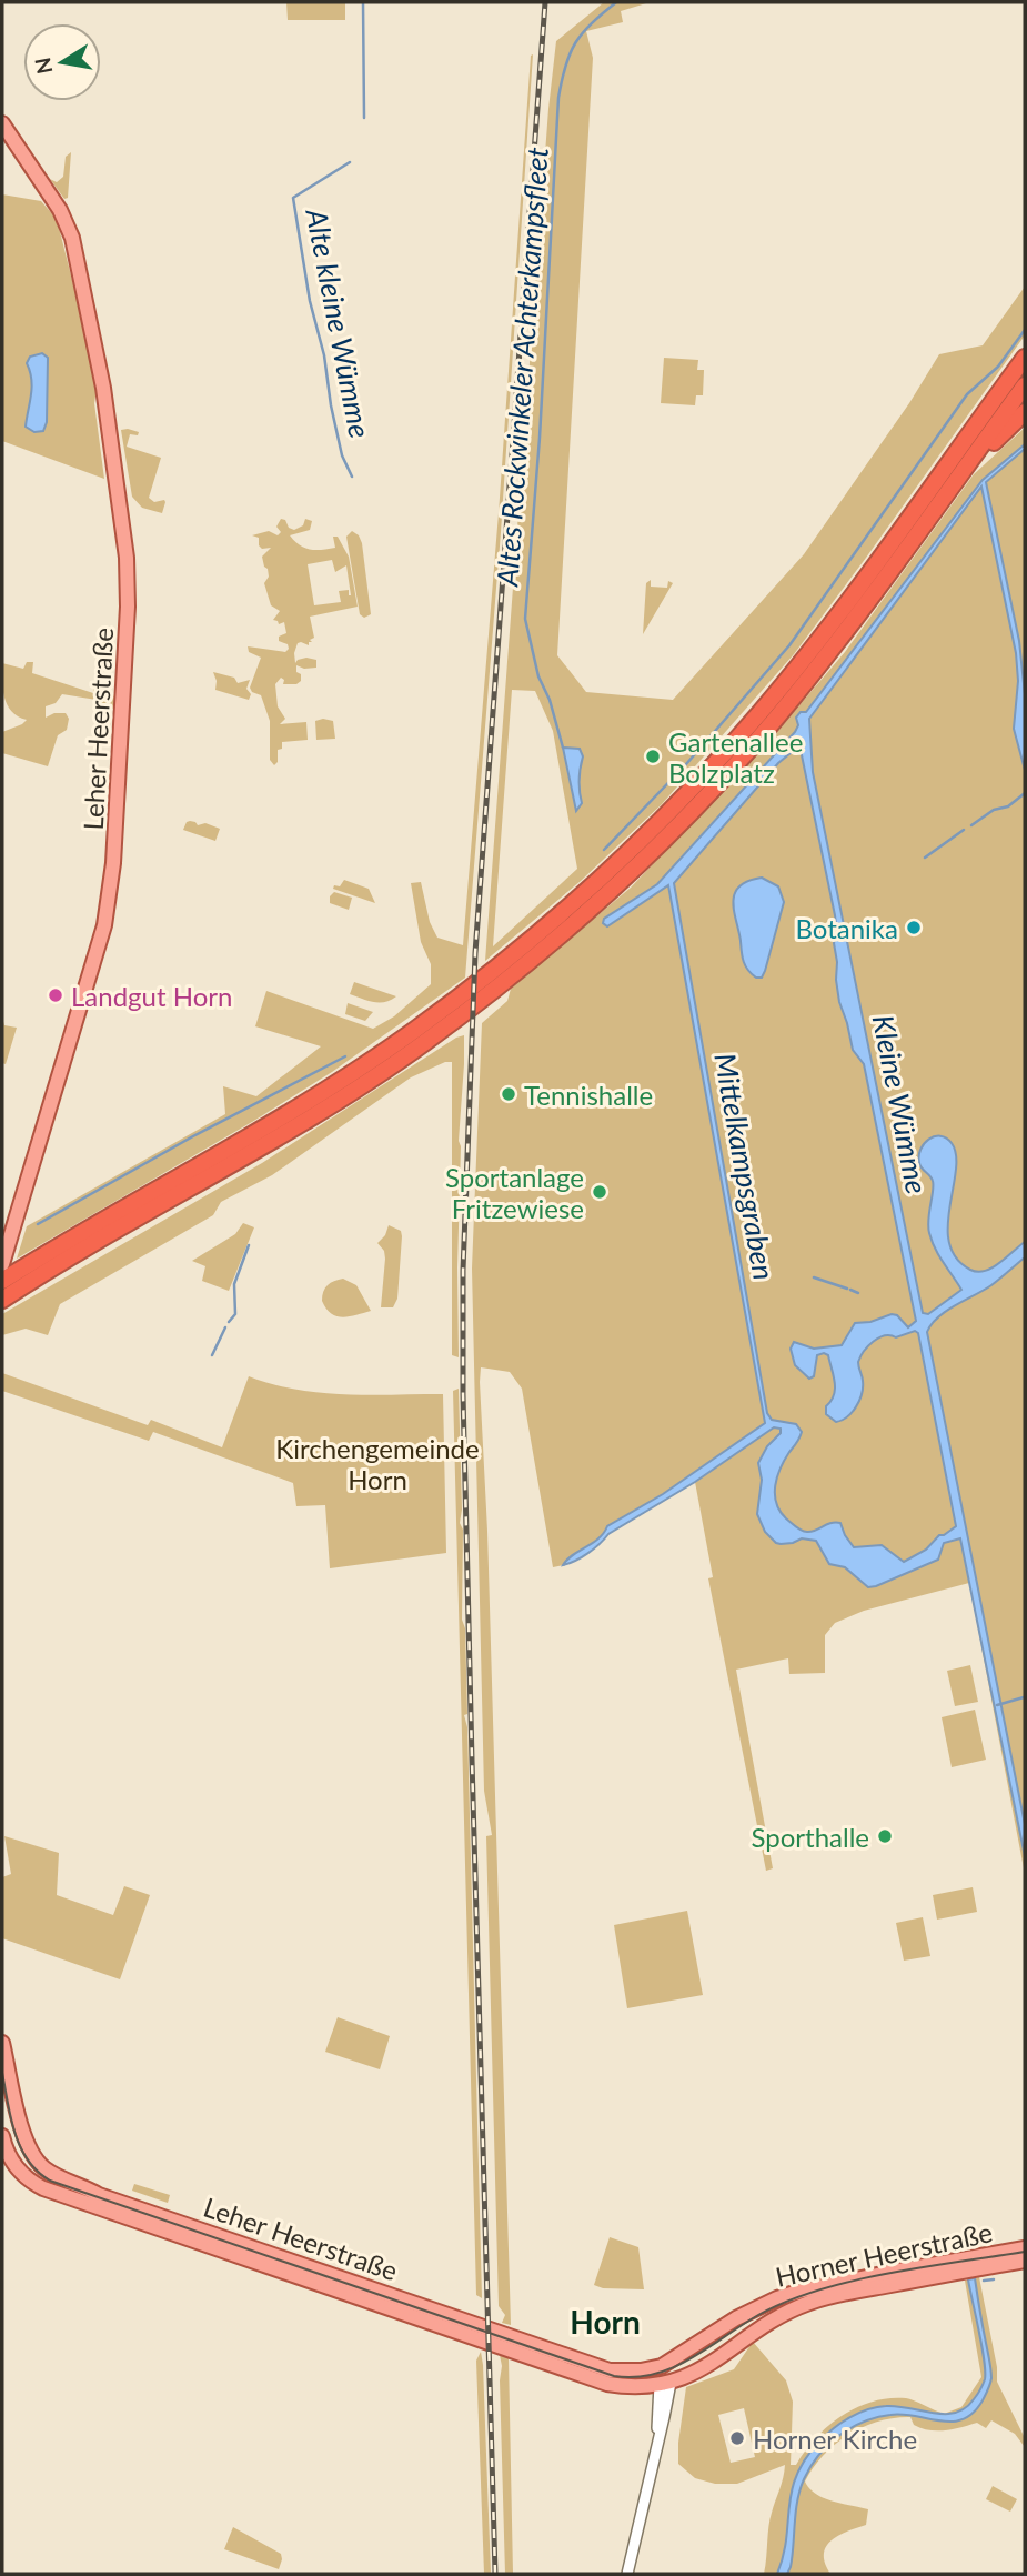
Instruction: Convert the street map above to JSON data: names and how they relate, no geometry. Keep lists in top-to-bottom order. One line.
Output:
{"streets":{"main road":["Leher Heerstraße","Horner Heerstraße"]},"crossings":[["Leher Heerstraße","Horner Heerstraße"]],"districts":["Horn"],"water":["Alte kleine Wümme","Altes Rockwinkeler Achterkampsfleet","Kleine Wümme","Mittelkampsgraben"],"parks":["Kirchengemeinde Horn"],"places":["Gartenallee Bolzplatz","Botanika","Landgut Horn","Tennishalle","Sportanlage Fritzewiese","Sporthalle","Horner Kirche"],"north":"left"}
